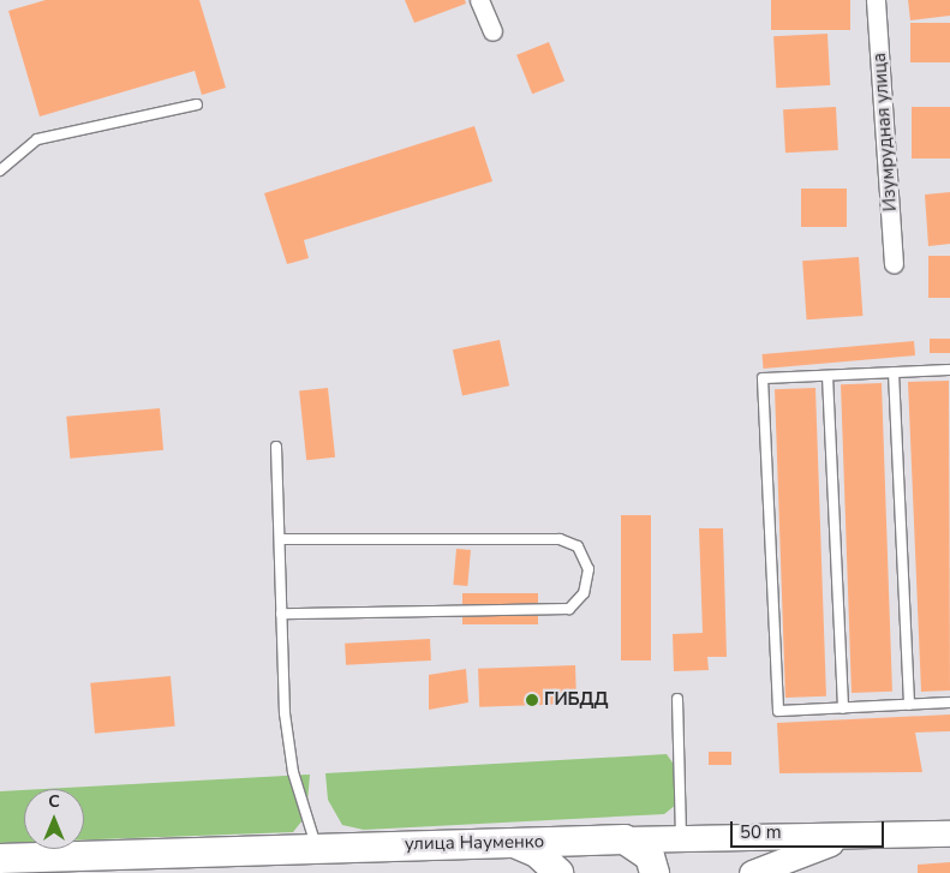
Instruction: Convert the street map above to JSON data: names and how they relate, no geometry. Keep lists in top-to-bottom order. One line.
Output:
{"streets":{"main road":["улица Науменко"],"street":["Изумрудная улица"]},"places":["ГИБДД"],"scale_bar":"50 m","north":"top"}
